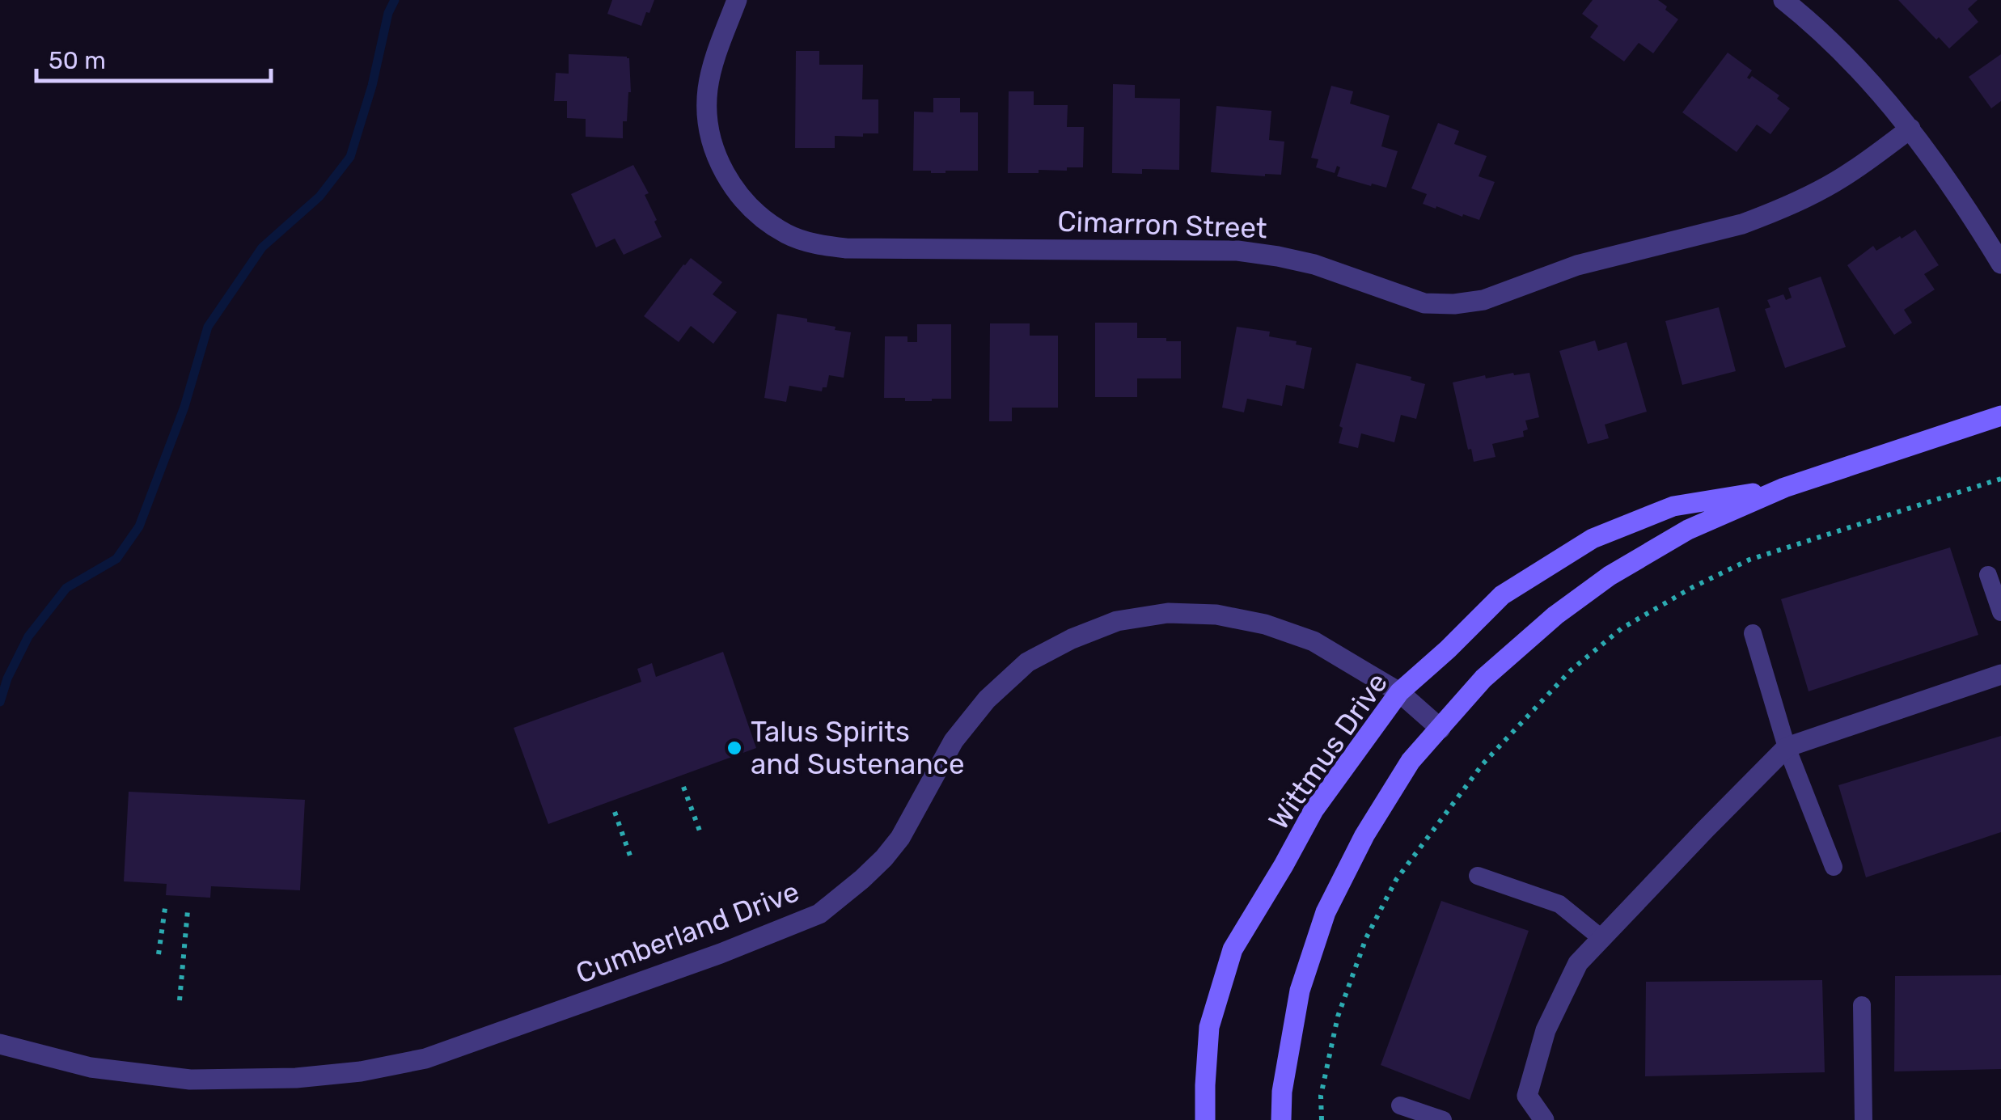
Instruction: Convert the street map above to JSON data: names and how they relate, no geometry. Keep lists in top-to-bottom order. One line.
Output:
{"streets":{"street":["Cimarron Street","Wittmus Drive","Cumberland Drive"]},"crossings":[["Wittmus Drive","Cumberland Drive"]],"places":["Talus Spirits and Sustenance"],"scale_bar":"50 m"}
